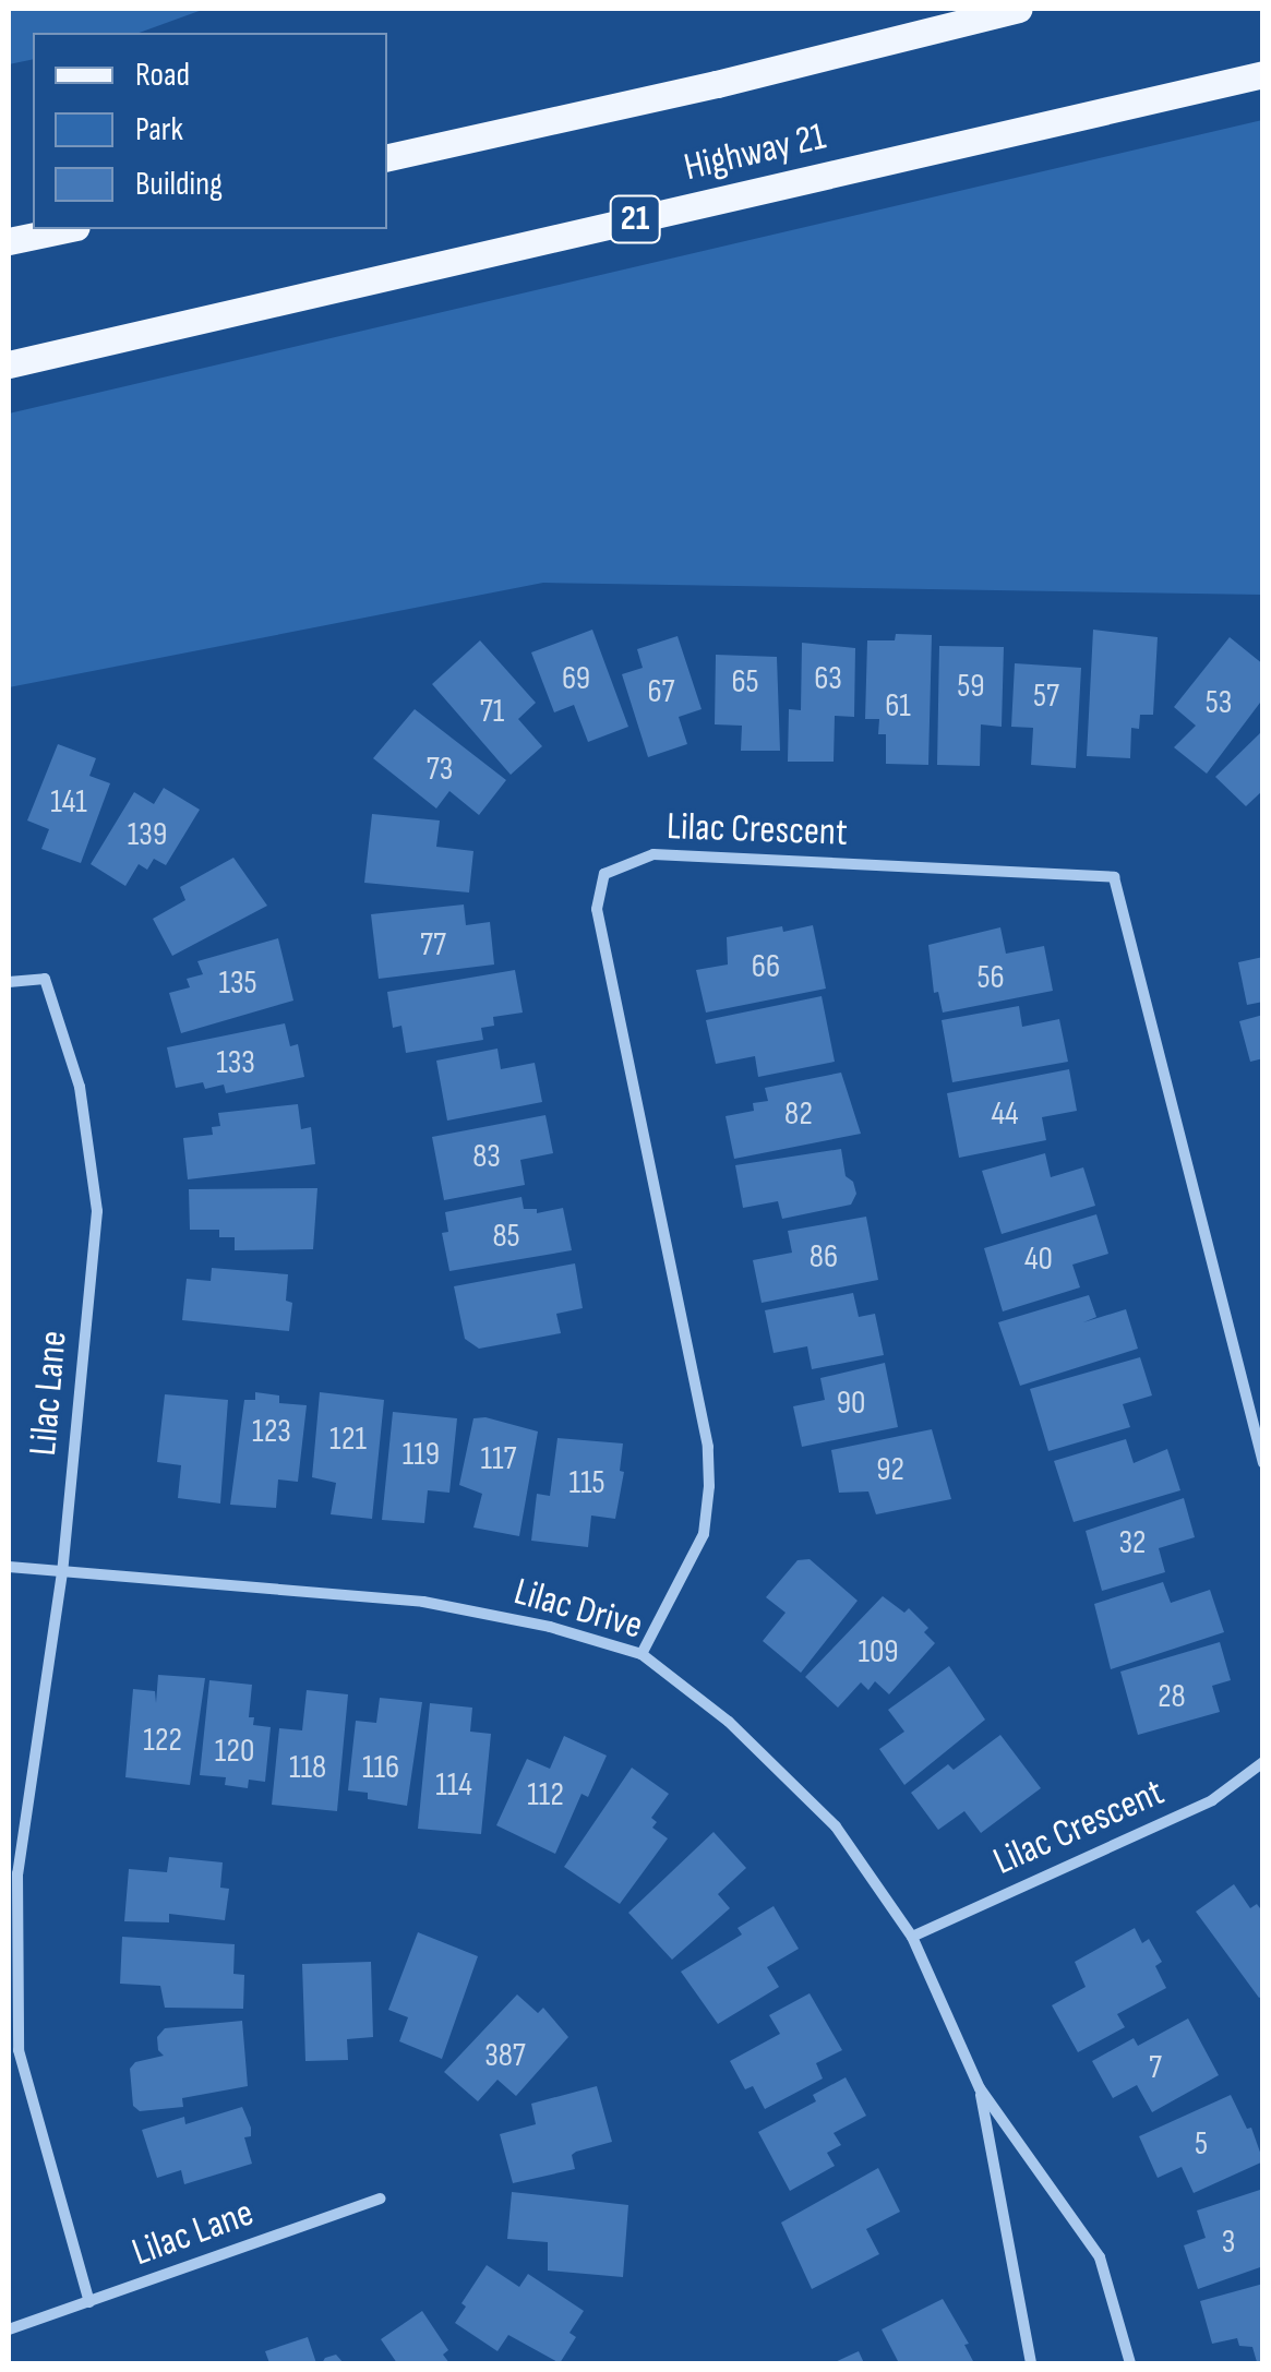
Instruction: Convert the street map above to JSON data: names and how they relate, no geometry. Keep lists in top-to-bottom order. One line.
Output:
{"streets":{"main road":["Highway 21","21"],"street":["Lilac Crescent","Lilac Lane","Lilac Drive"]},"crossings":[["Lilac Crescent","Lilac Drive"],["Lilac Lane","Lilac Drive"]],"house_numbers":["69","63","65","59","67","57","53","61","71","73","141","139","77","66","56","135","133","82","44","83","85","86","40","90","123","121","119","117","92","115","32","109","28","122","120","118","116","114","112","387","7","5","3"],"legend":["Road","Park","Building"]}
